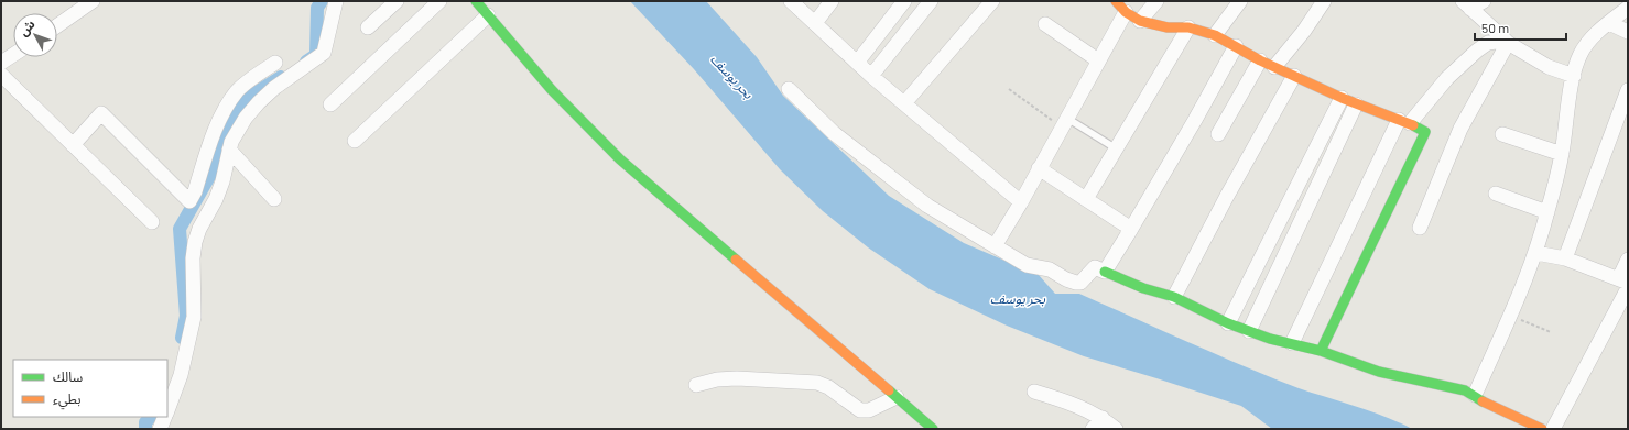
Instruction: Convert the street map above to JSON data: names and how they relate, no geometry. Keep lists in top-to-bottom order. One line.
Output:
{"water":["بحر يوسف"],"legend":["سالك","بطيء"],"scale_bar":"50 m","north":"top left"}
